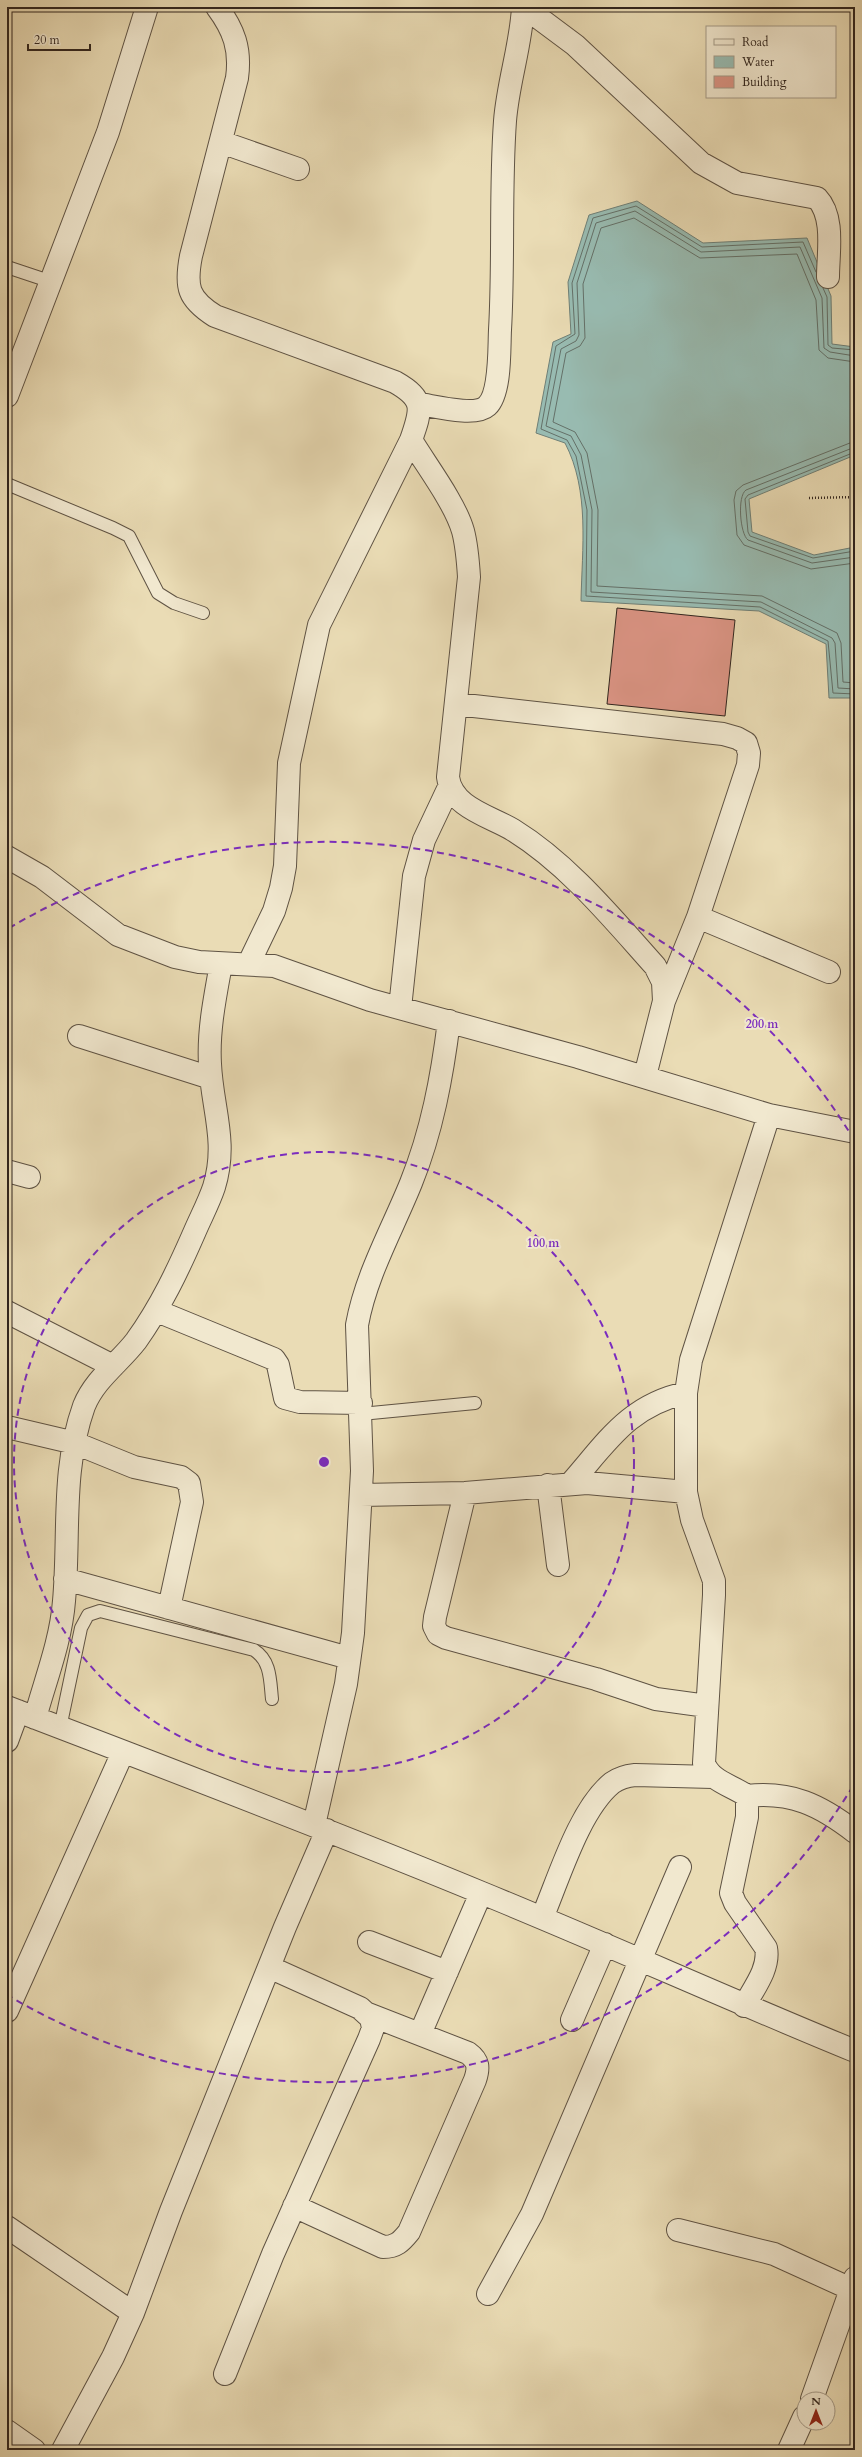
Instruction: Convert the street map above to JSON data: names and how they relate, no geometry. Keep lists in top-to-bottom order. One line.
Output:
{"legend":["Road","Water","Building"],"scale_bar":"20 m","north":"top","rings":["200 m","100 m"]}
